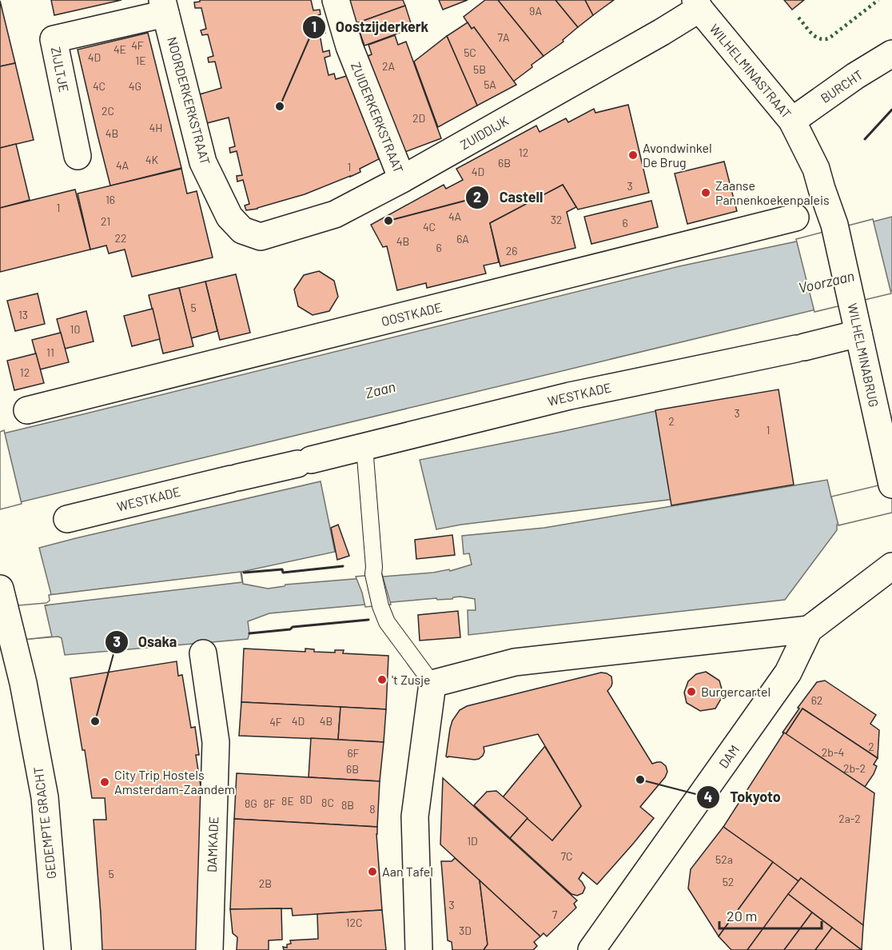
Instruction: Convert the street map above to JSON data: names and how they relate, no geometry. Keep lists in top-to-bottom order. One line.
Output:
{"streets":{"street":["ZIJLTJE","WILHELMINASTRAAT","BURCHT","NOORDERKERKSTRAAT","ZUIDERKERKSTRAAT","ZUIDDIJK","OOSTKADE","WILHELMINABRUG","WESTKADE","DAM","GEDEMPTE GRACHT","DAMKADE"]},"crossings":[["ZIJLTJE","NOORDERKERKSTRAAT"],["WILHELMINASTRAAT","BURCHT"],["WILHELMINASTRAAT","ZUIDDIJK"],["WILHELMINASTRAAT","WILHELMINABRUG"],["NOORDERKERKSTRAAT","ZUIDDIJK"],["ZUIDERKERKSTRAAT","ZUIDDIJK"],["WILHELMINABRUG","WESTKADE"]],"water":["Voorzaan","Zaan"],"places":["Oostzijderkerk","Avondwinkel De Brug","Zaanse Pannenkoekenpaleis","Castell","'t Zusje","Burgercartel","Osaka","Tokyoto","City Trip Hostels Amsterdam-Zaandem","Aan Tafel"],"house_numbers":["9A","7A","4F","4E","5C","4D","1E","2A","5B","5A","4C","4G","2C","2D","4H","4B","12","4K","6B","4A","1","4D","3","16","1","4A","32","21","6","4C","22","6A","4B","6","26","5","13","10","11","12","3","2","1","62","4D","4B","4F","2","2b-4","6F","2b-2","6B","8D","8E","8C","8G","8F","8B","8","2a-2","1D","7C","52a","5","52","2B","3","7","12C","3D"],"scale_bar":"20 m"}
